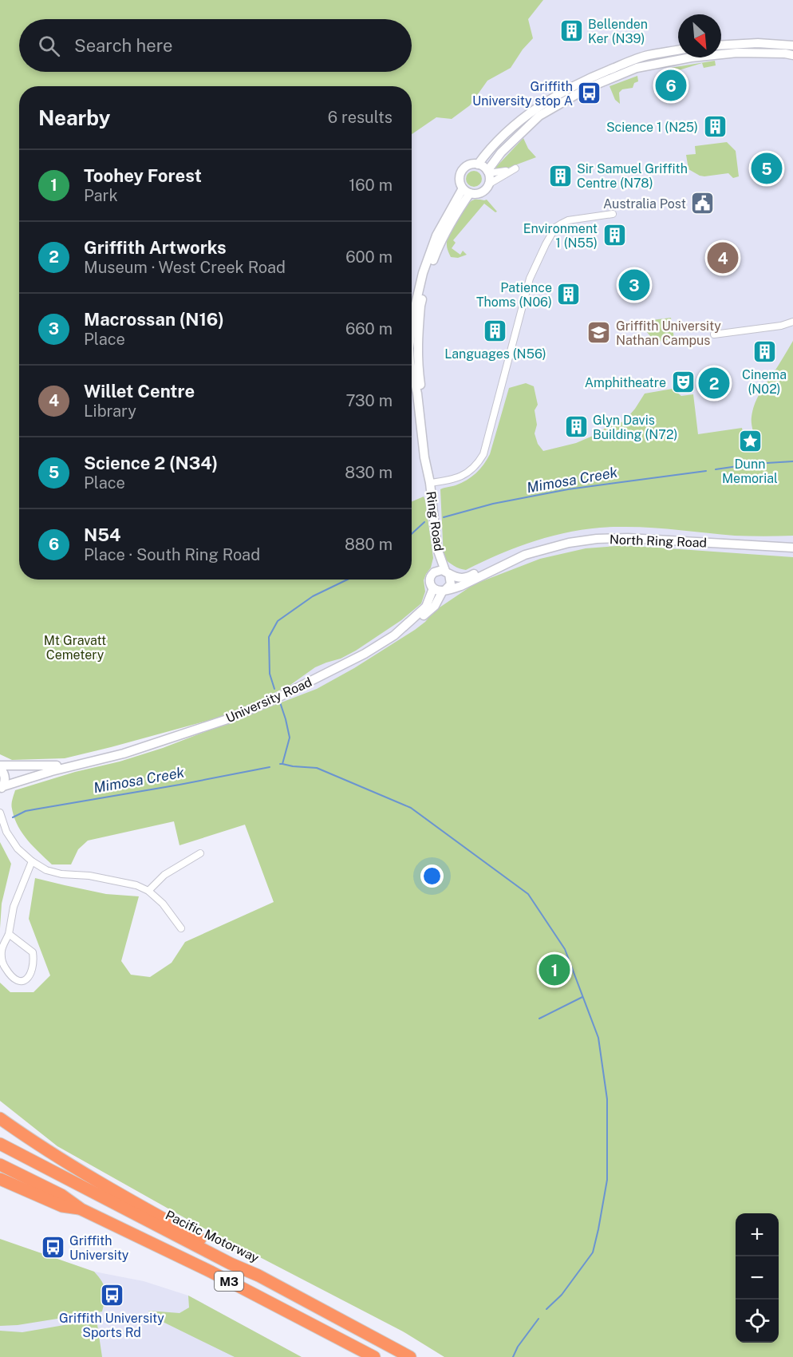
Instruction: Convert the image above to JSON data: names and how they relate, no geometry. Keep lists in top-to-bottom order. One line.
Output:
{"streets":{"highway":["Pacific Motorway","M3"],"street":["Ring Road","North Ring Road","University Road"]},"crossings":[["Ring Road","North Ring Road"],["Ring Road","University Road"],["North Ring Road","University Road"]],"water":["Mimosa Creek"],"parks":["Mt Gravatt Cemetery"],"places":{"building":["Bellenden Ker (N39)","Science 1 (N25)","Sir Samuel Griffith Centre (N78)","Environment 1 (N55)","Patience Thoms (N06)","Languages (N56)","Cinema (N02)","Glyn Davis Building (N72)"],"bus stop":["Griffith University stop A","Griffith University","Griffith University Sports Rd"],"public building":["Australia Post"],"school or university":["Griffith University Nathan Campus"],"theatre":["Amphitheatre"],"place":["Dunn Memorial"]},"north":"bottom right","page":{"search":"Search here","pins":["6","5","4","3","2","1"],"heading":["Nearby","6 results"],"list":[{"mark":"1","name":"Toohey Forest","note":"Park","value":"160 m"},{"mark":"2","name":"Griffith Artworks","note":"Museum · West Creek Road","value":"600 m"},{"mark":"3","name":"Macrossan (N16)","note":"Place","value":"660 m"},{"mark":"4","name":"Willet Centre","note":"Library","value":"730 m"},{"mark":"5","name":"Science 2 (N34)","note":"Place","value":"830 m"},{"mark":"6","name":"N54","note":"Place · South Ring Road","value":"880 m"}],"map_buttons":["+","−"]}}
